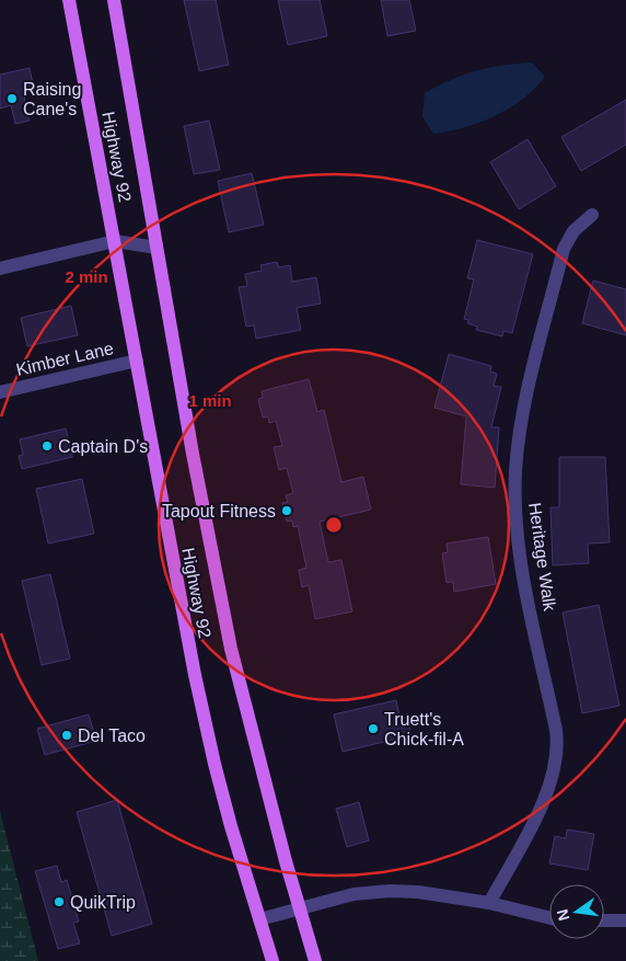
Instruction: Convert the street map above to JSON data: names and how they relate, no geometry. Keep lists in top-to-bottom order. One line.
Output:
{"streets":{"main road":["Highway 92"],"street":["Kimber Lane","Heritage Walk"]},"crossings":[["Highway 92","Kimber Lane"]],"places":["Raising Cane's","Captain D's","Tapout Fitness","Truett's Chick-fil-A","Del Taco","QuikTrip"],"north":"left","rings":["2 min","1 min"]}
